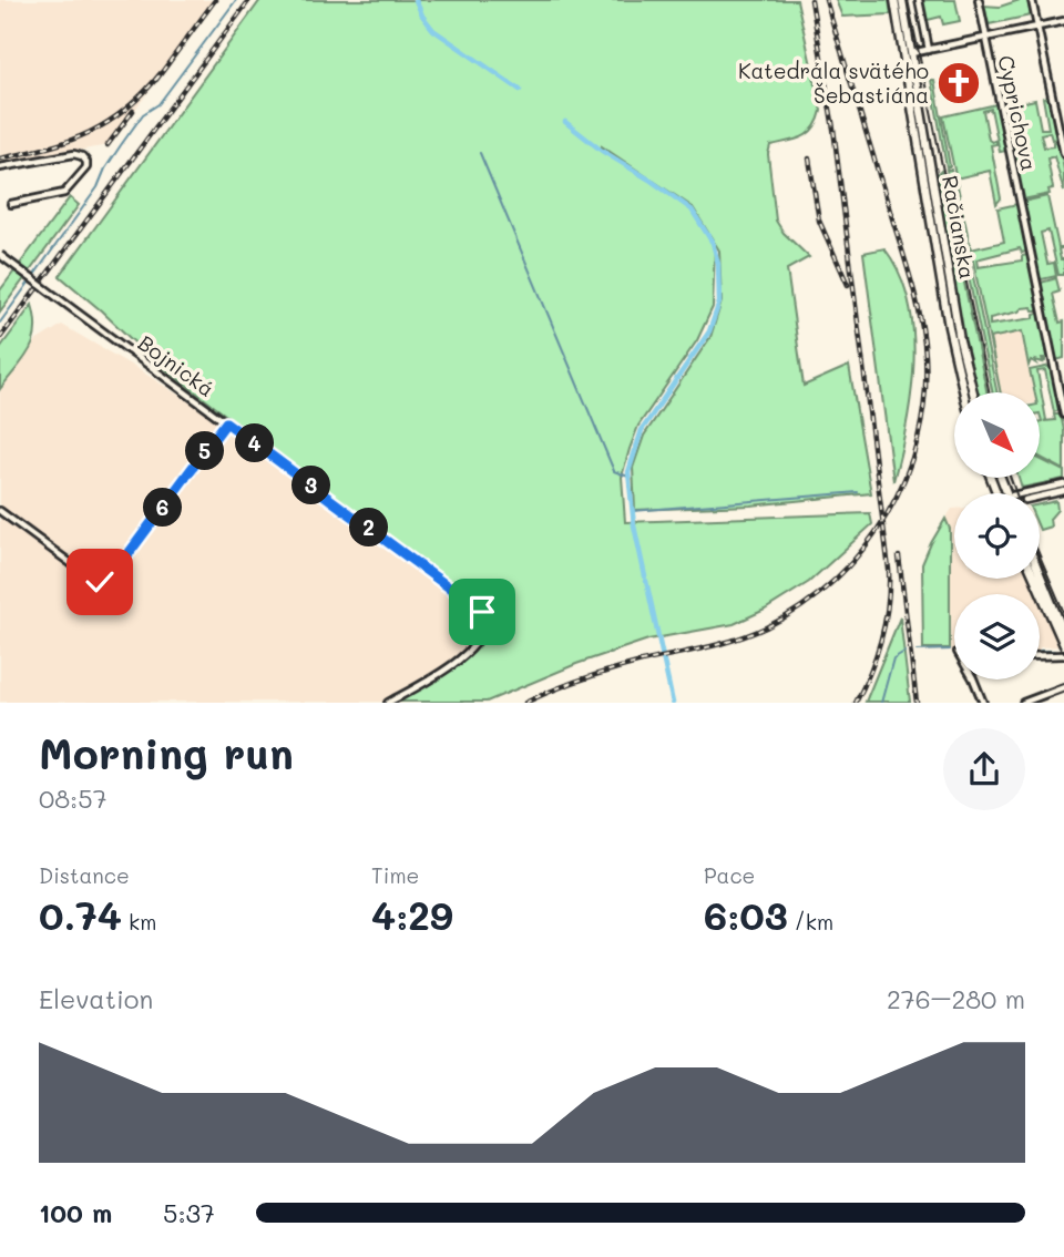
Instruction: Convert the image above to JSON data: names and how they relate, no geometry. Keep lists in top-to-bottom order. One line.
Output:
{"streets":{"main road":["Račianska"],"street":["Cyprichova","Bojnická"]},"places":{"church":["Katedrála svätého Šebastiána"]},"north":"bottom right","page":{"pins":["4","5","3","6","2"],"heading":["Morning run","08:57"],"stats":[["Distance","0.74 km"],["Time","4:29"],["Pace","6:03 /km"]],"chart":["Elevation","276–280 m"],"list":[{"name":"100 m","note":"5:37"}]}}
